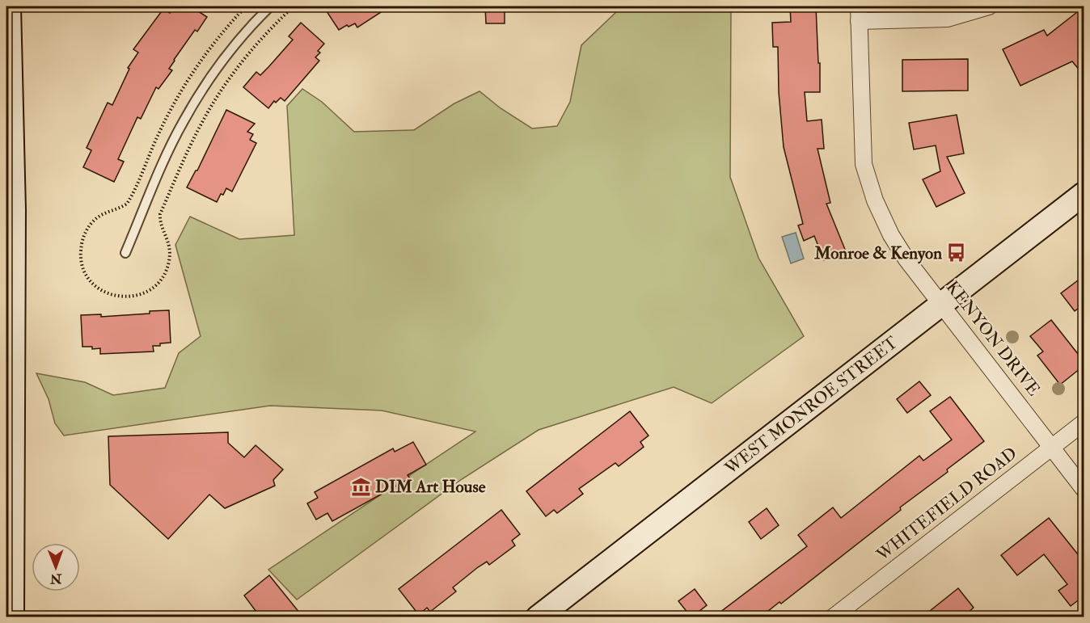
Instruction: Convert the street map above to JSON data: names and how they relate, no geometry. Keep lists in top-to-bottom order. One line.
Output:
{"streets":{"street":["KENYON DRIVE","WEST MONROE STREET","WHITEFIELD ROAD"]},"crossings":[["KENYON DRIVE","WEST MONROE STREET"],["KENYON DRIVE","WHITEFIELD ROAD"]],"places":{"bus stop":["Monroe & Kenyon"],"museum":["DIM Art House"]},"north":"bottom"}
